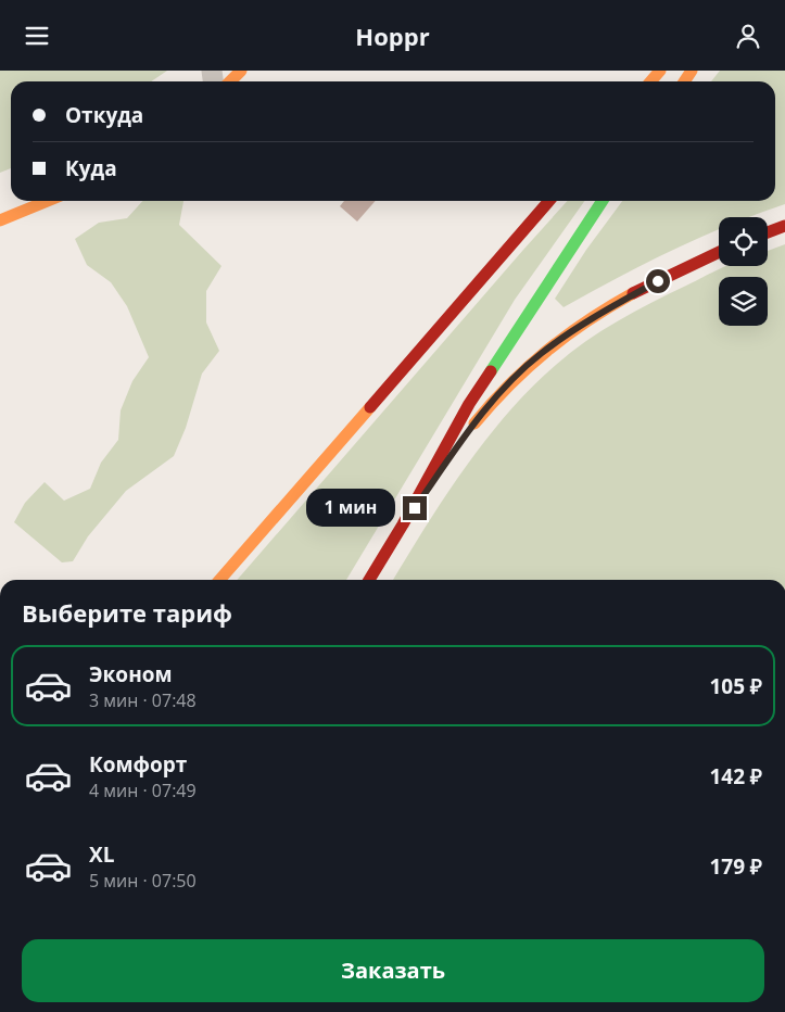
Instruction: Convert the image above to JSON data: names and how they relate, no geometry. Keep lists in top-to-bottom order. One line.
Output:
{"page":{"header":"Hoppr","banner":["Откуда","Куда"],"bubble":"1 мин","heading":"Выберите тариф","list":[{"name":"Эконом","note":"3 мин · 07:48","value":"105 ₽"},{"name":"Комфорт","note":"4 мин · 07:49","value":"142 ₽"},{"name":"XL","note":"5 мин · 07:50","value":"179 ₽"}],"buttons":"Заказать"}}
